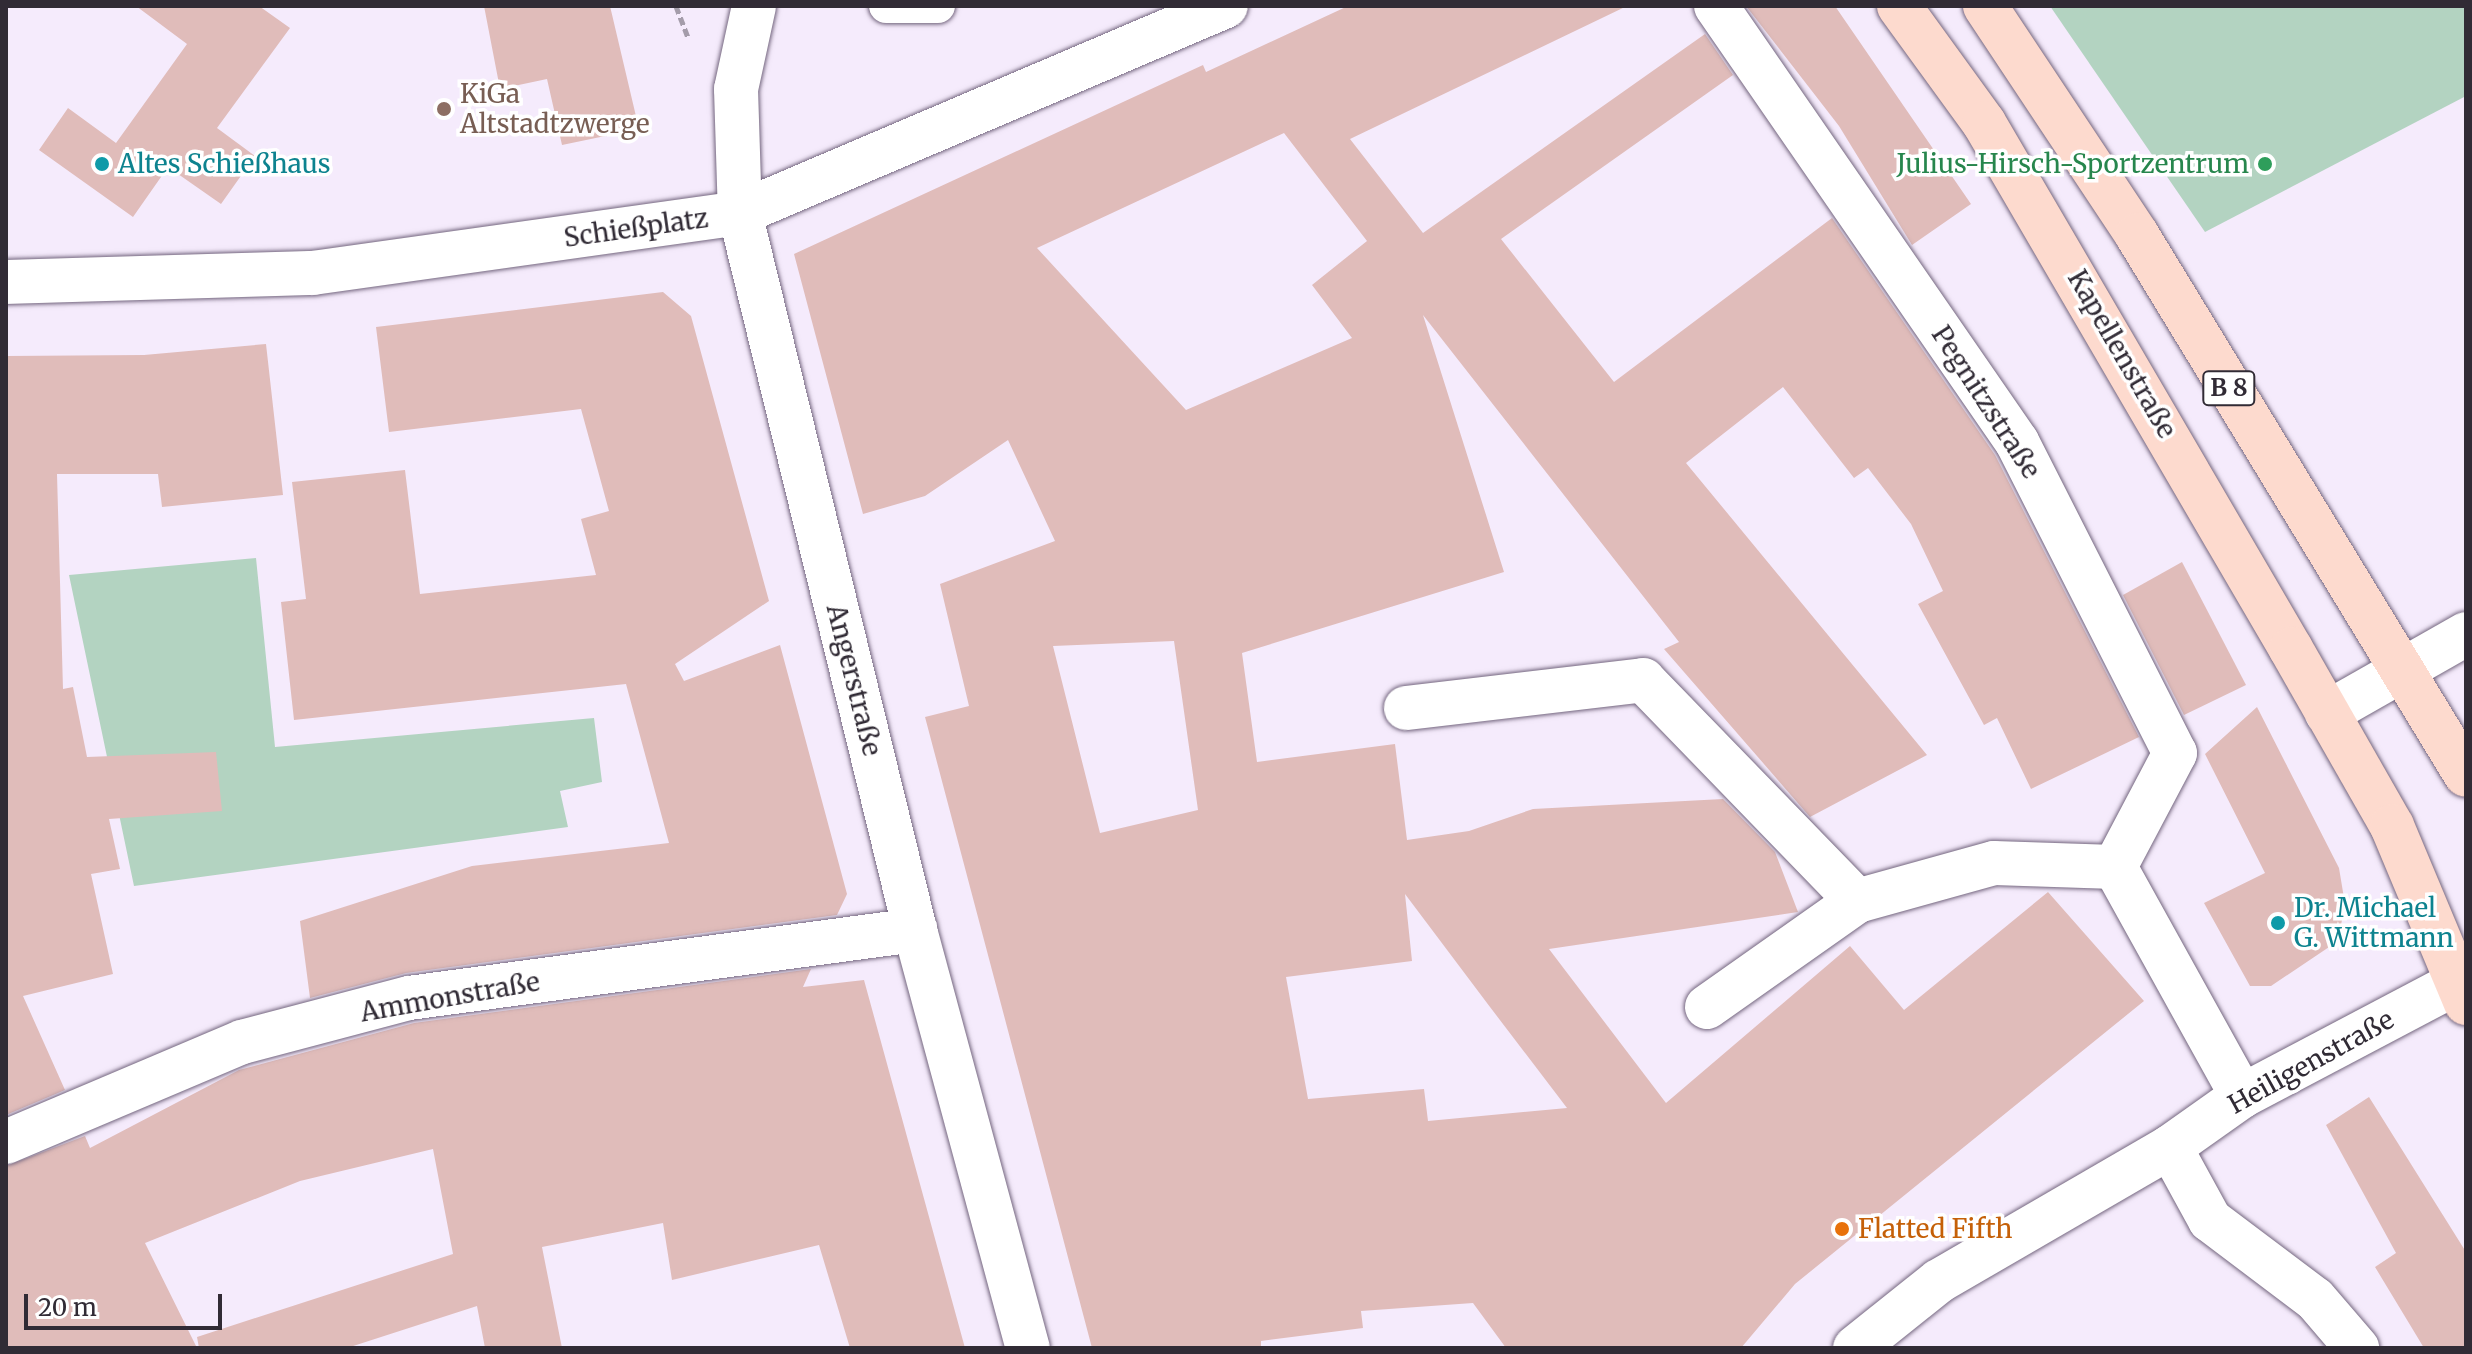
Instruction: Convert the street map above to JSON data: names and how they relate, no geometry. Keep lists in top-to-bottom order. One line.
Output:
{"streets":{"main road":["Kapellenstraße","B 8"],"street":["Schießplatz","Pegnitzstraße","Angerstraße","Ammonstraße","Heiligenstraße"]},"crossings":[["Schießplatz","Angerstraße"],["Kapellenstraße","Heiligenstraße"],["Angerstraße","Ammonstraße"]],"places":["KiGa Altstadtzwerge","Altes Schießhaus","Julius-Hirsch-Sportzentrum","Dr. Michael G. Wittmann","Flatted Fifth"],"scale_bar":"20 m"}
